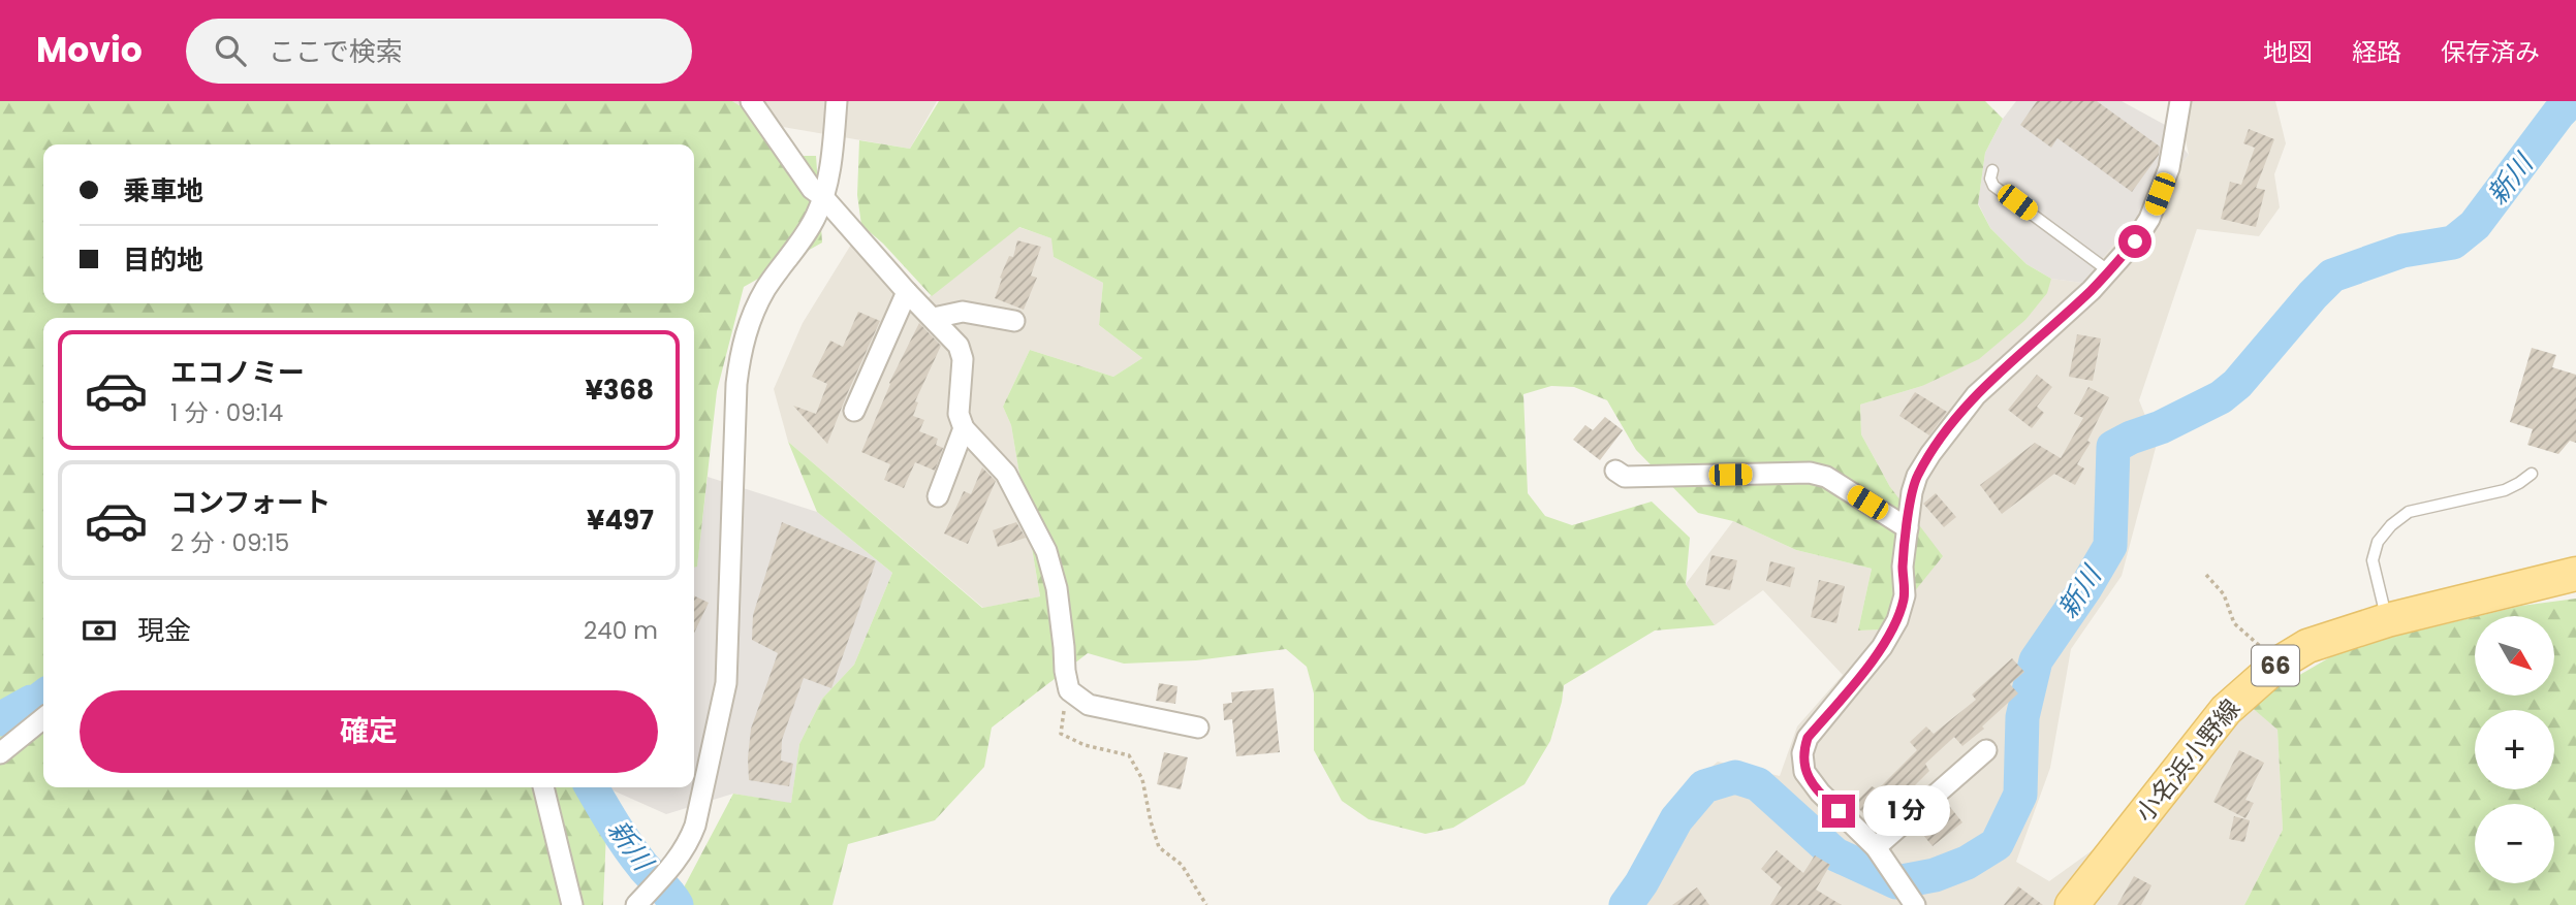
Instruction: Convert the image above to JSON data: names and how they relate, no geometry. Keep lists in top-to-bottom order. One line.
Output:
{"streets":{"main road":["66","小名浜小野線"]},"water":["新川"],"north":"bottom right","page":{"header":"Movio","search":"ここで検索","nav":["地図","経路","保存済み"],"banner":["乗車地","目的地"],"list":[{"name":"エコノミー","note":"1 分 · 09:14","value":"¥368"},{"name":"コンフォート","note":"2 分 · 09:15","value":"¥497"}],"pay":["現金","240 m"],"map_buttons":["+","−"],"buttons":"確定","bubble":"1 分"}}
